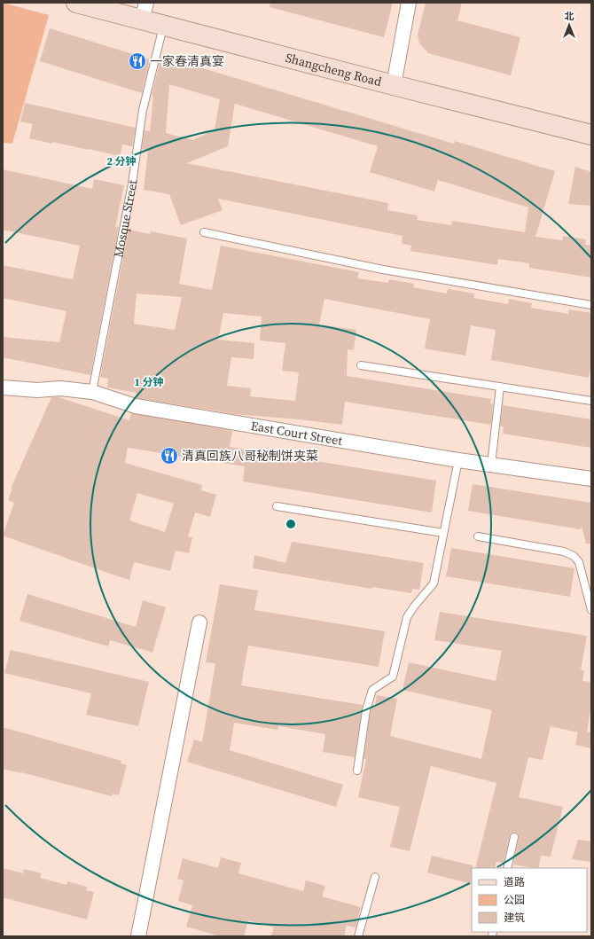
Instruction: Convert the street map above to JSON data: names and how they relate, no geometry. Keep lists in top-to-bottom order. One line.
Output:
{"streets":{"street":["Shangcheng Road","East Court Street"],"lane":["Mosque Street"]},"crossings":[["Shangcheng Road","Mosque Street"],["Mosque Street","East Court Street"]],"places":{"restaurant":["一家春清真宴","清真回族八哥秘制饼夹菜"]},"legend":["道路","公园","建筑"],"north":"top","rings":["2 分钟","1 分钟"]}
